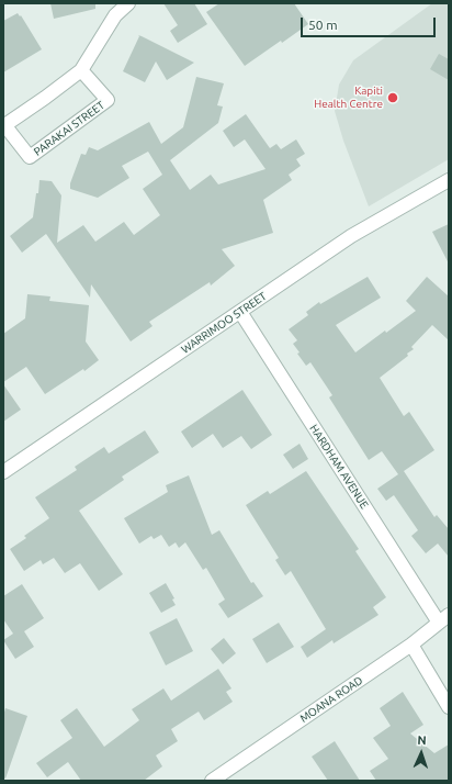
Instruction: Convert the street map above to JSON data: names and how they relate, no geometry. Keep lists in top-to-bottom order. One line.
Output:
{"streets":{"street":["PARAKAI STREET","WARRIMOO STREET","HARDHAM AVENUE","MOANA ROAD"]},"crossings":[["WARRIMOO STREET","HARDHAM AVENUE"],["HARDHAM AVENUE","MOANA ROAD"]],"places":["Kapiti Health Centre"],"scale_bar":"50 m","north":"top"}
